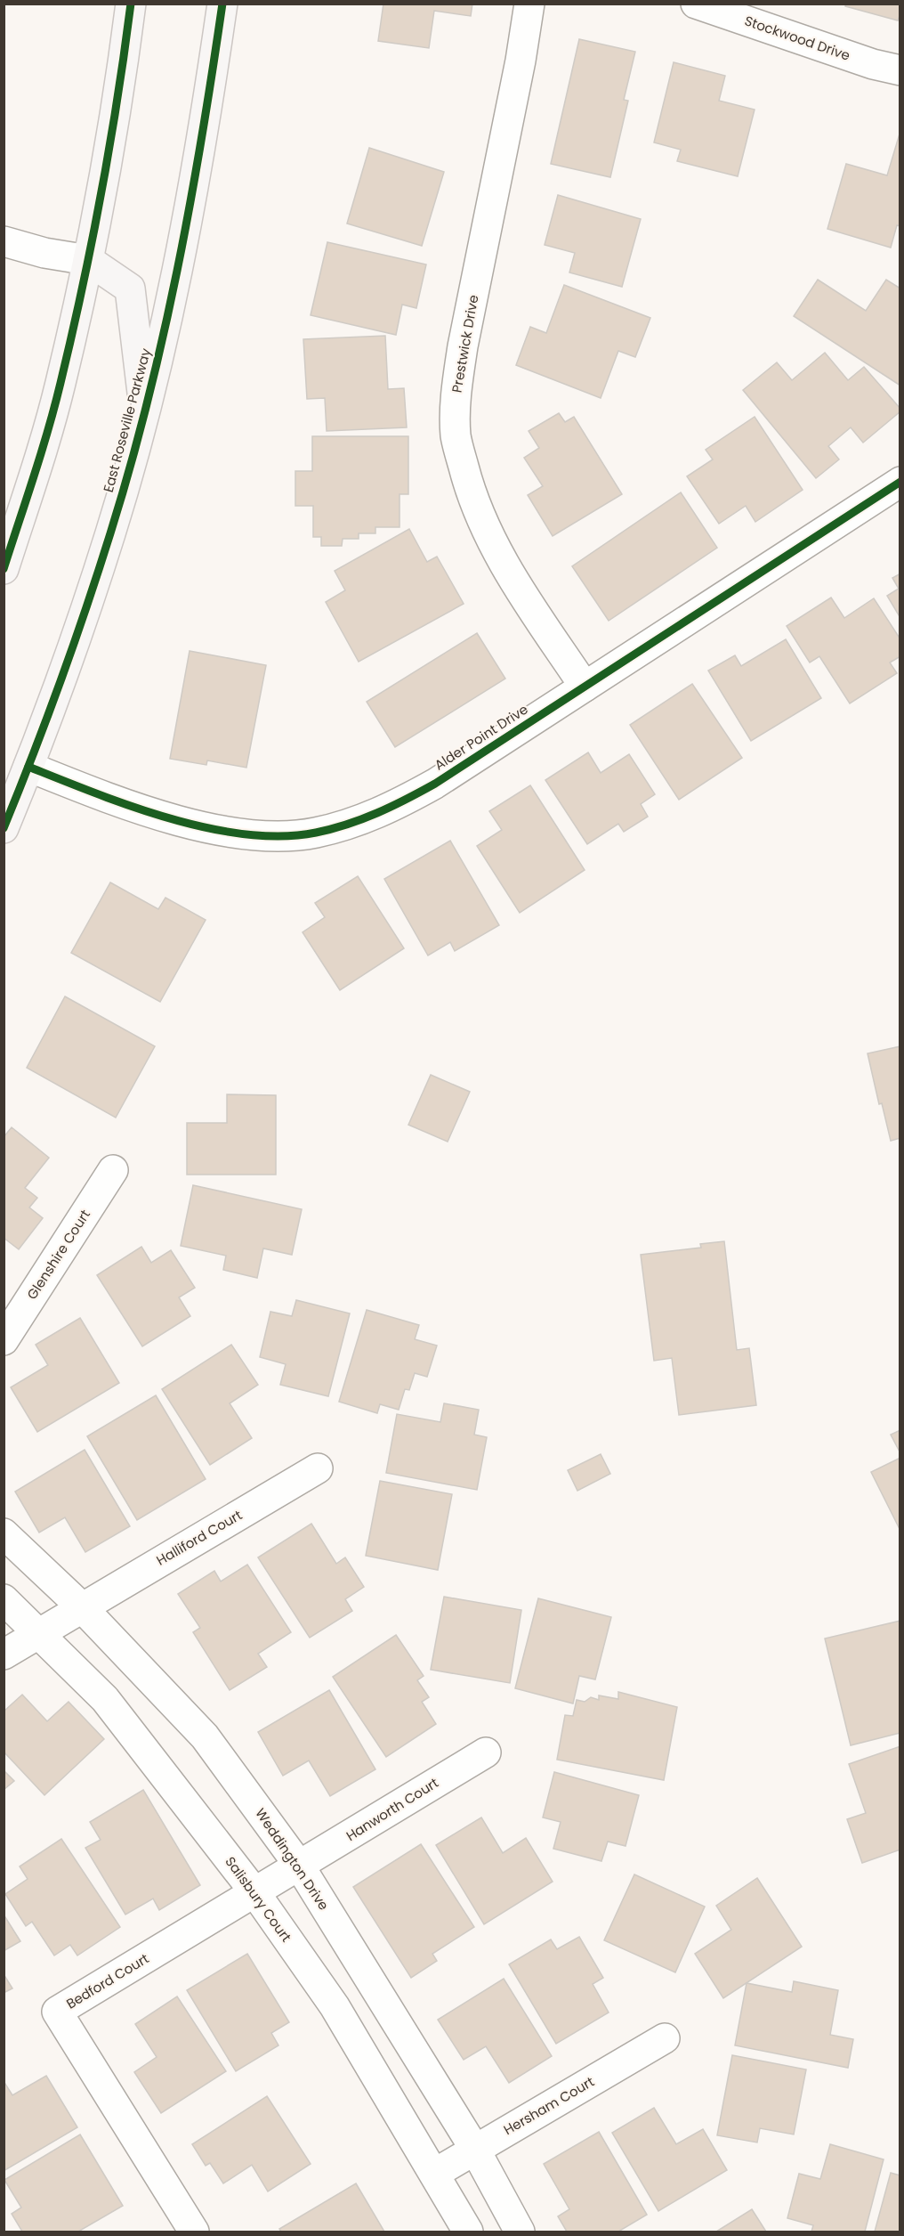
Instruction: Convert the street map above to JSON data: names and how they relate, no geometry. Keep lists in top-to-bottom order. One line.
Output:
{"streets":{"main road":["East Roseville Parkway"],"street":["Stockwood Drive","Prestwick Drive","Alder Point Drive","Glenshire Court","Halliford Court","Hanworth Court","Weddington Drive","Salisbury Court","Bedford Court","Hersham Court"]},"crossings":[["Prestwick Drive","Alder Point Drive"],["East Roseville Parkway","Alder Point Drive"],["Halliford Court","Weddington Drive"],["Halliford Court","Salisbury Court"],["Hanworth Court","Weddington Drive"],["Hanworth Court","Bedford Court"],["Weddington Drive","Bedford Court"],["Weddington Drive","Hersham Court"],["Salisbury Court","Bedford Court"],["Salisbury Court","Hersham Court"]]}
